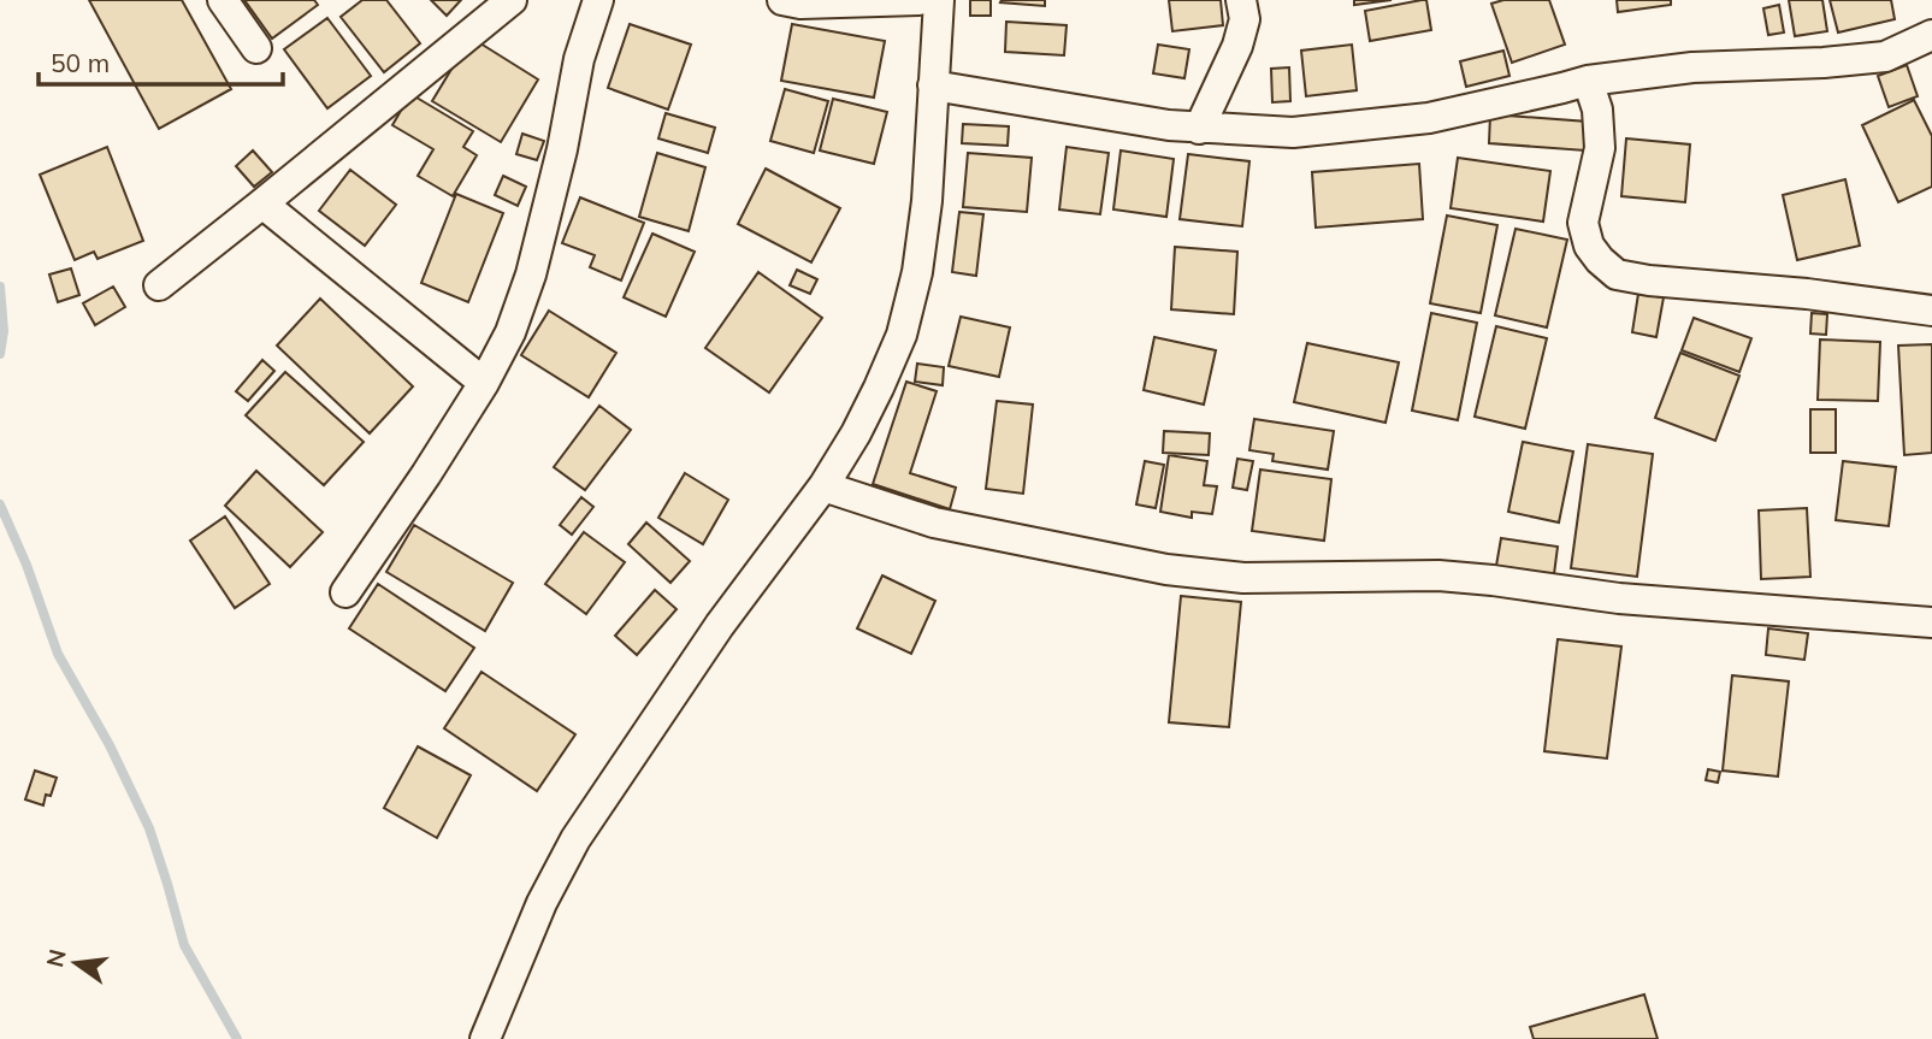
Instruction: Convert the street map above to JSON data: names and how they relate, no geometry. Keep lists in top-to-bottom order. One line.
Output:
{"scale_bar":"50 m","north":"left"}
